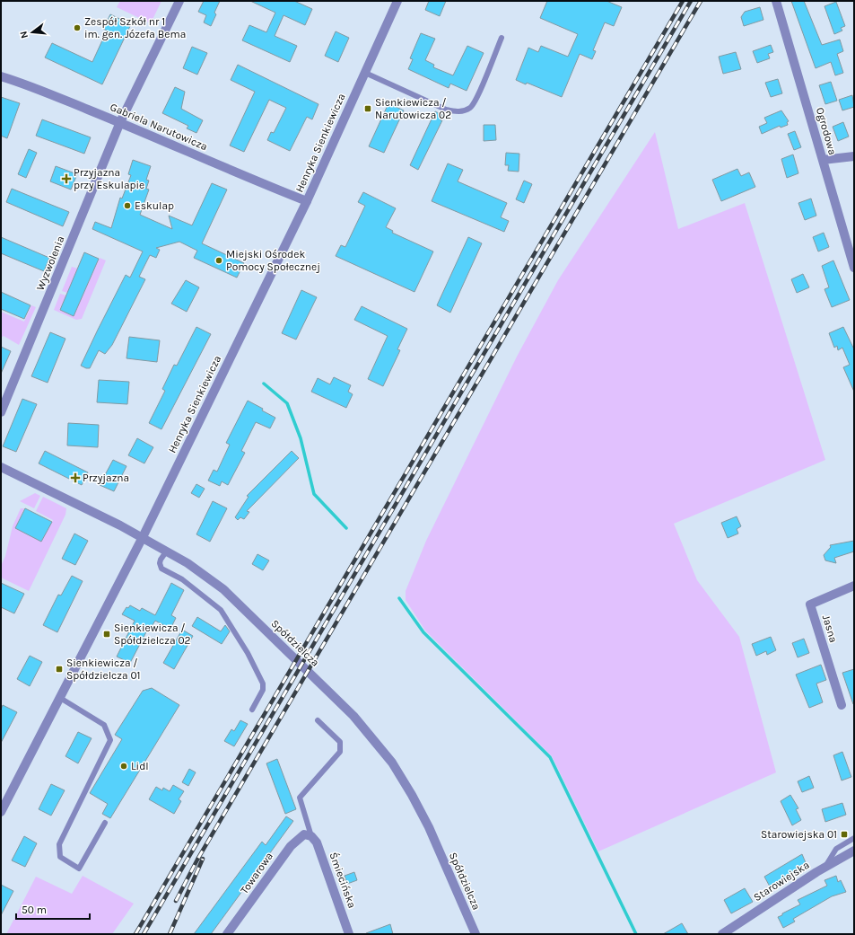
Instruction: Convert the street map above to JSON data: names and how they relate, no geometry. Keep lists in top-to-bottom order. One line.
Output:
{"streets":{"street":["Gabriela Narutowicza","Ogrodowa","Henryka Sienkiewicza","Wyzwolenia","Jasna","Spółdzielcza","Towarowa","Śmiecińska","Starowiejska"]},"crossings":[["Gabriela Narutowicza","Henryka Sienkiewicza"],["Gabriela Narutowicza","Wyzwolenia"],["Henryka Sienkiewicza","Spółdzielcza"],["Towarowa","Śmiecińska"]],"places":{"other":["Zespół Szkół nr 1 im. gen. Józefa Bema","Eskulap","Miejski Ośrodek Pomocy Społecznej","Lidl"],"transit":["Sienkiewicza / Narutowicza 02","Sienkiewicza / Spółdzielcza 02","Sienkiewicza / Spółdzielcza 01","Starowiejska 01"],"health":["Przyjazna przy Eskulapie","Przyjazna"]},"scale_bar":"50 m","north":"left"}
